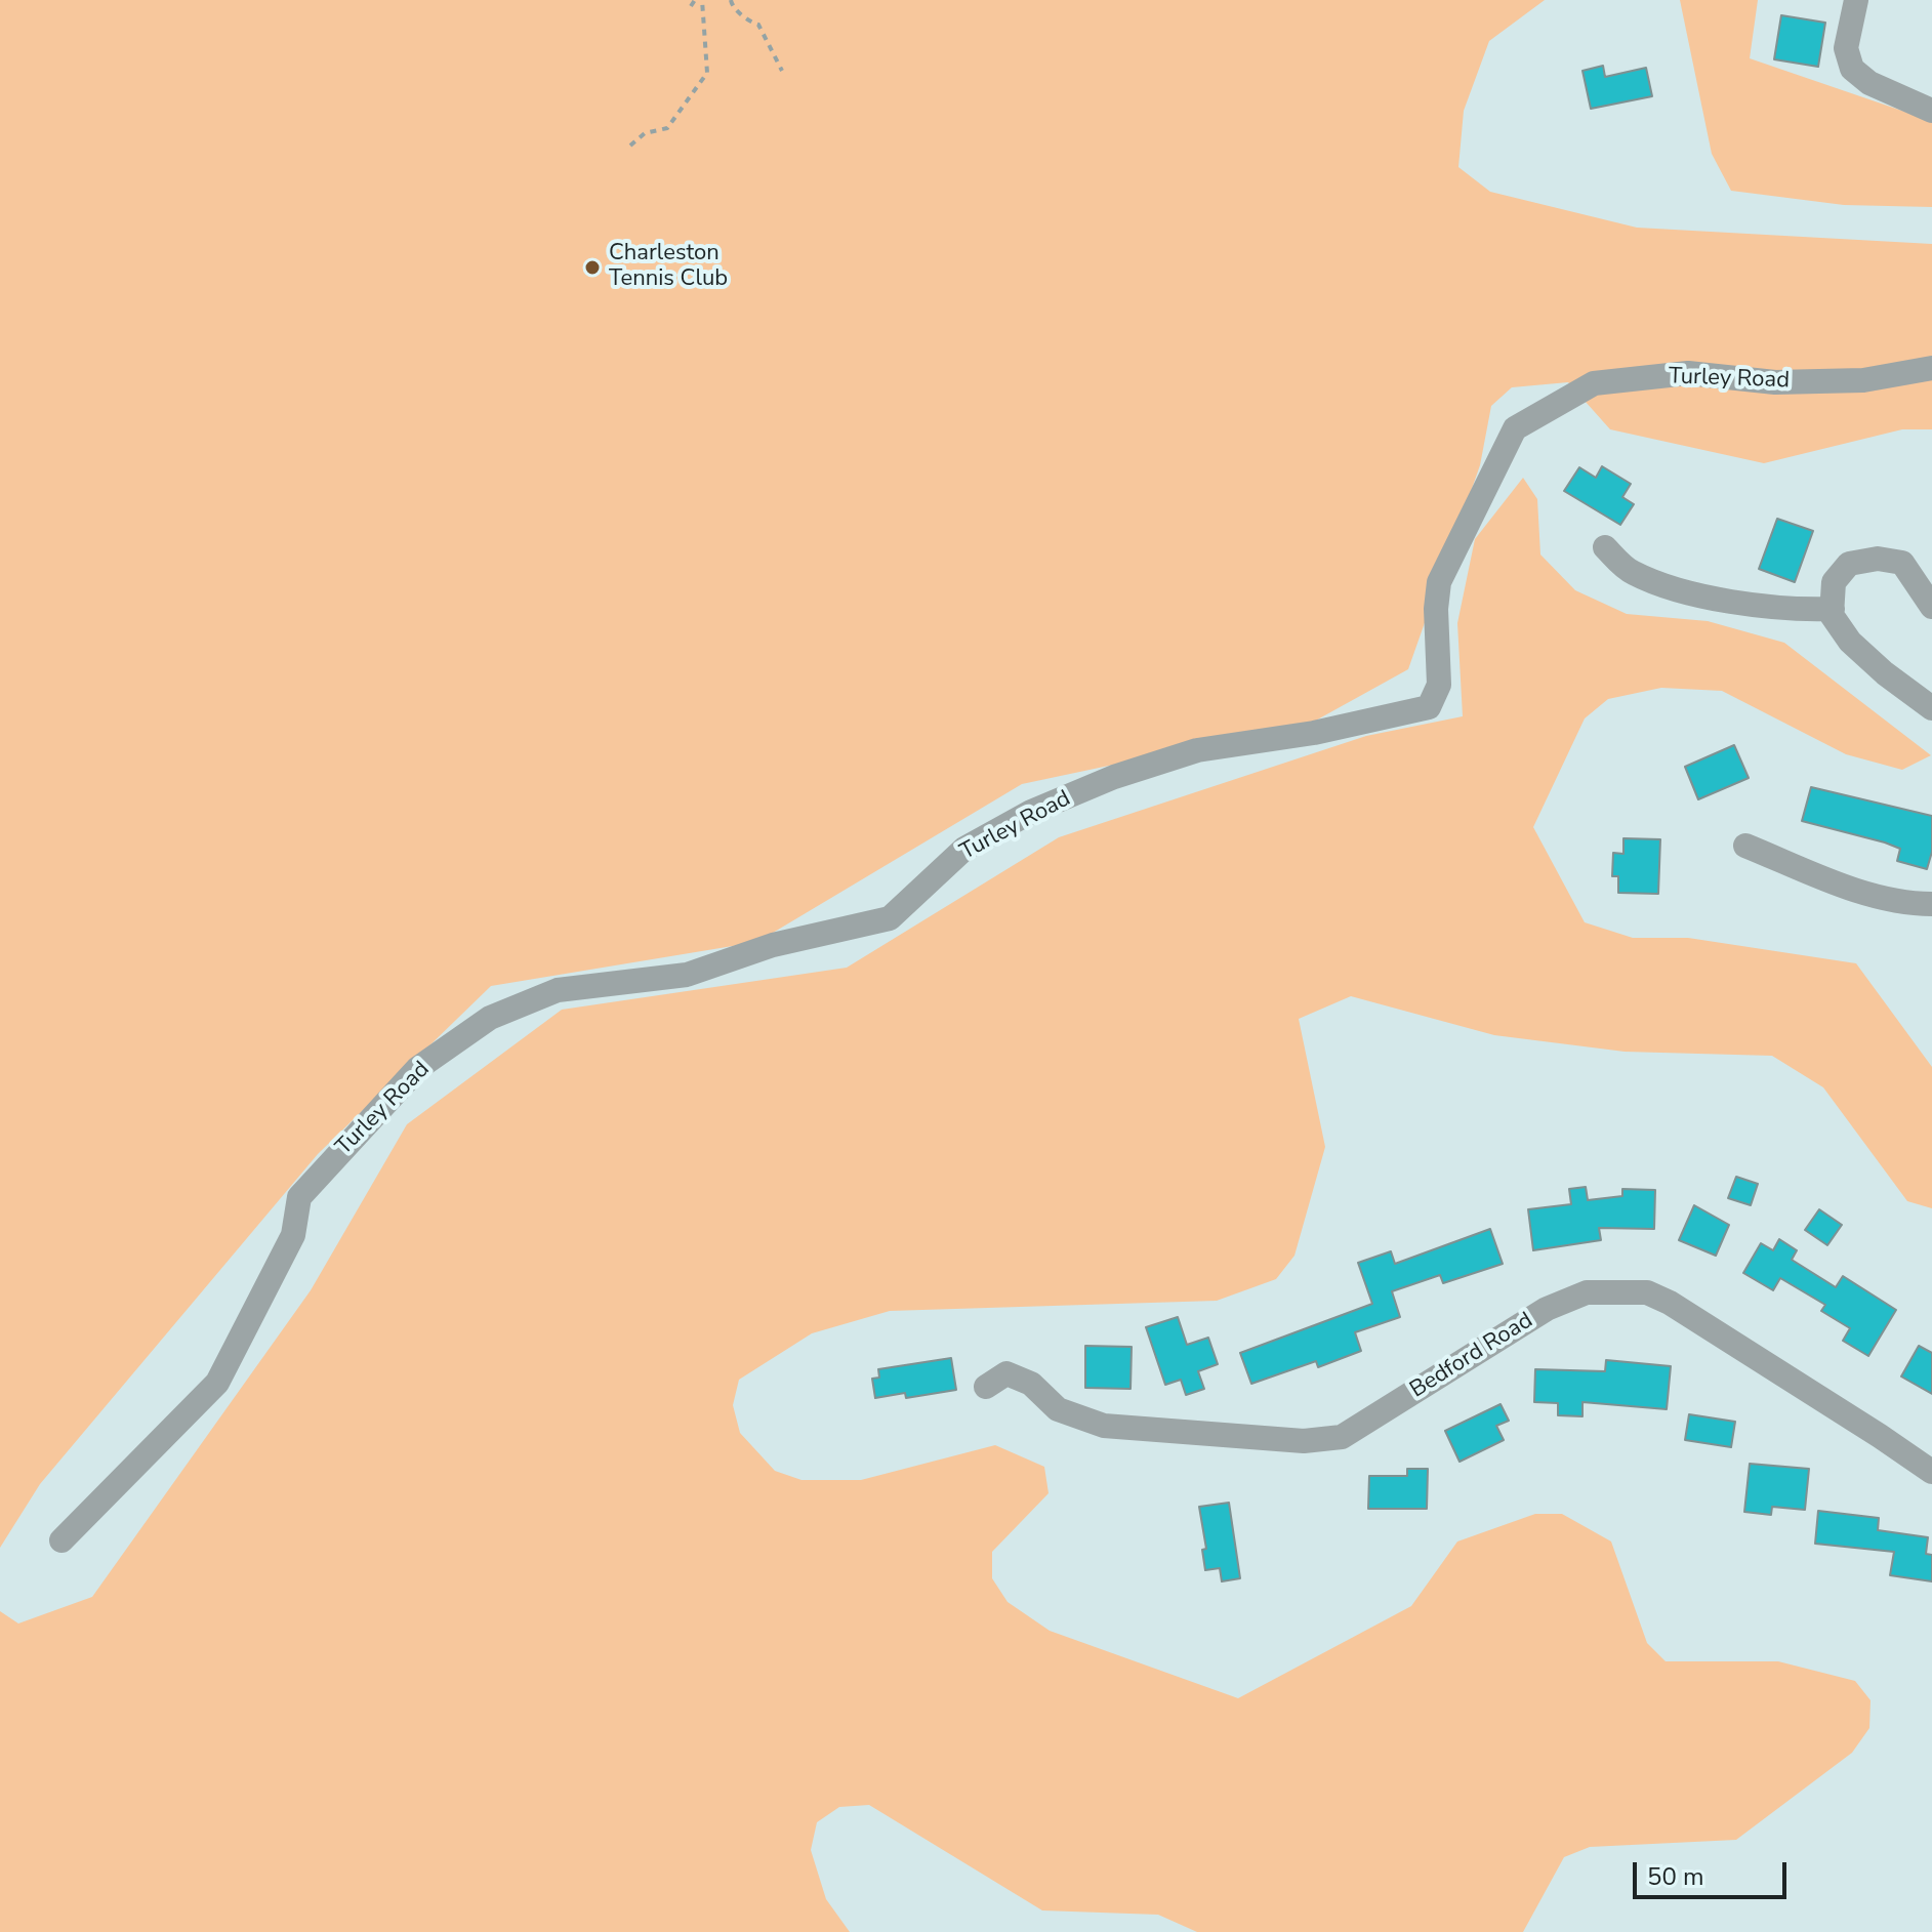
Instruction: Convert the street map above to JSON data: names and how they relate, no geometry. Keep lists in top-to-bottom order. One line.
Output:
{"streets":{"street":["Turley Road","Bedford Road"]},"places":["Charleston Tennis Club"],"scale_bar":"50 m"}
